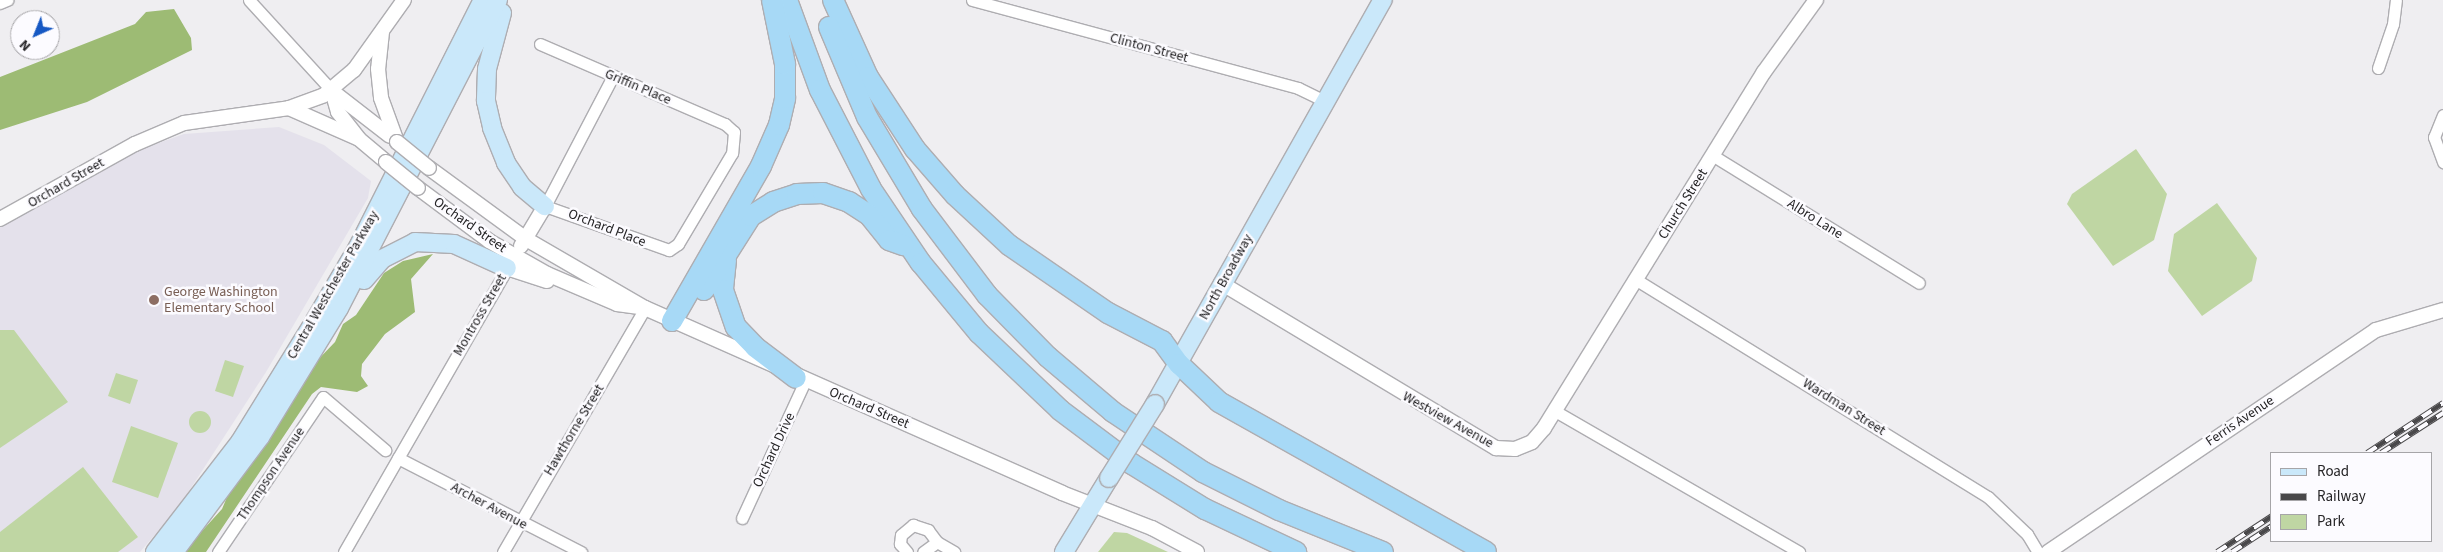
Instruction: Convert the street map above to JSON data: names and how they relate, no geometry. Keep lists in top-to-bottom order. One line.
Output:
{"streets":{"main road":["North Broadway","Central Westchester Parkway"],"street":["Clinton Street","Griffin Place","Orchard Street","Church Street","Albro Lane","Orchard Place","Montross Street","Wardman Street","Westview Avenue","Ferris Avenue","Hawthorne Street","Orchard Drive","Thompson Avenue","Archer Avenue"]},"crossings":[["Clinton Street","North Broadway"],["Griffin Place","Orchard Place"],["Griffin Place","Montross Street"],["Orchard Street","North Broadway"],["Orchard Street","Montross Street"],["Orchard Street","Hawthorne Street"],["Orchard Street","Orchard Drive"],["Church Street","Albro Lane"],["Church Street","Wardman Street"],["Church Street","Westview Avenue"],["Orchard Place","Montross Street"],["North Broadway","Westview Avenue"],["Montross Street","Archer Avenue"],["Hawthorne Street","Archer Avenue"]],"places":["George Washington Elementary School"],"legend":["Road","Railway","Park"],"north":"bottom left"}
